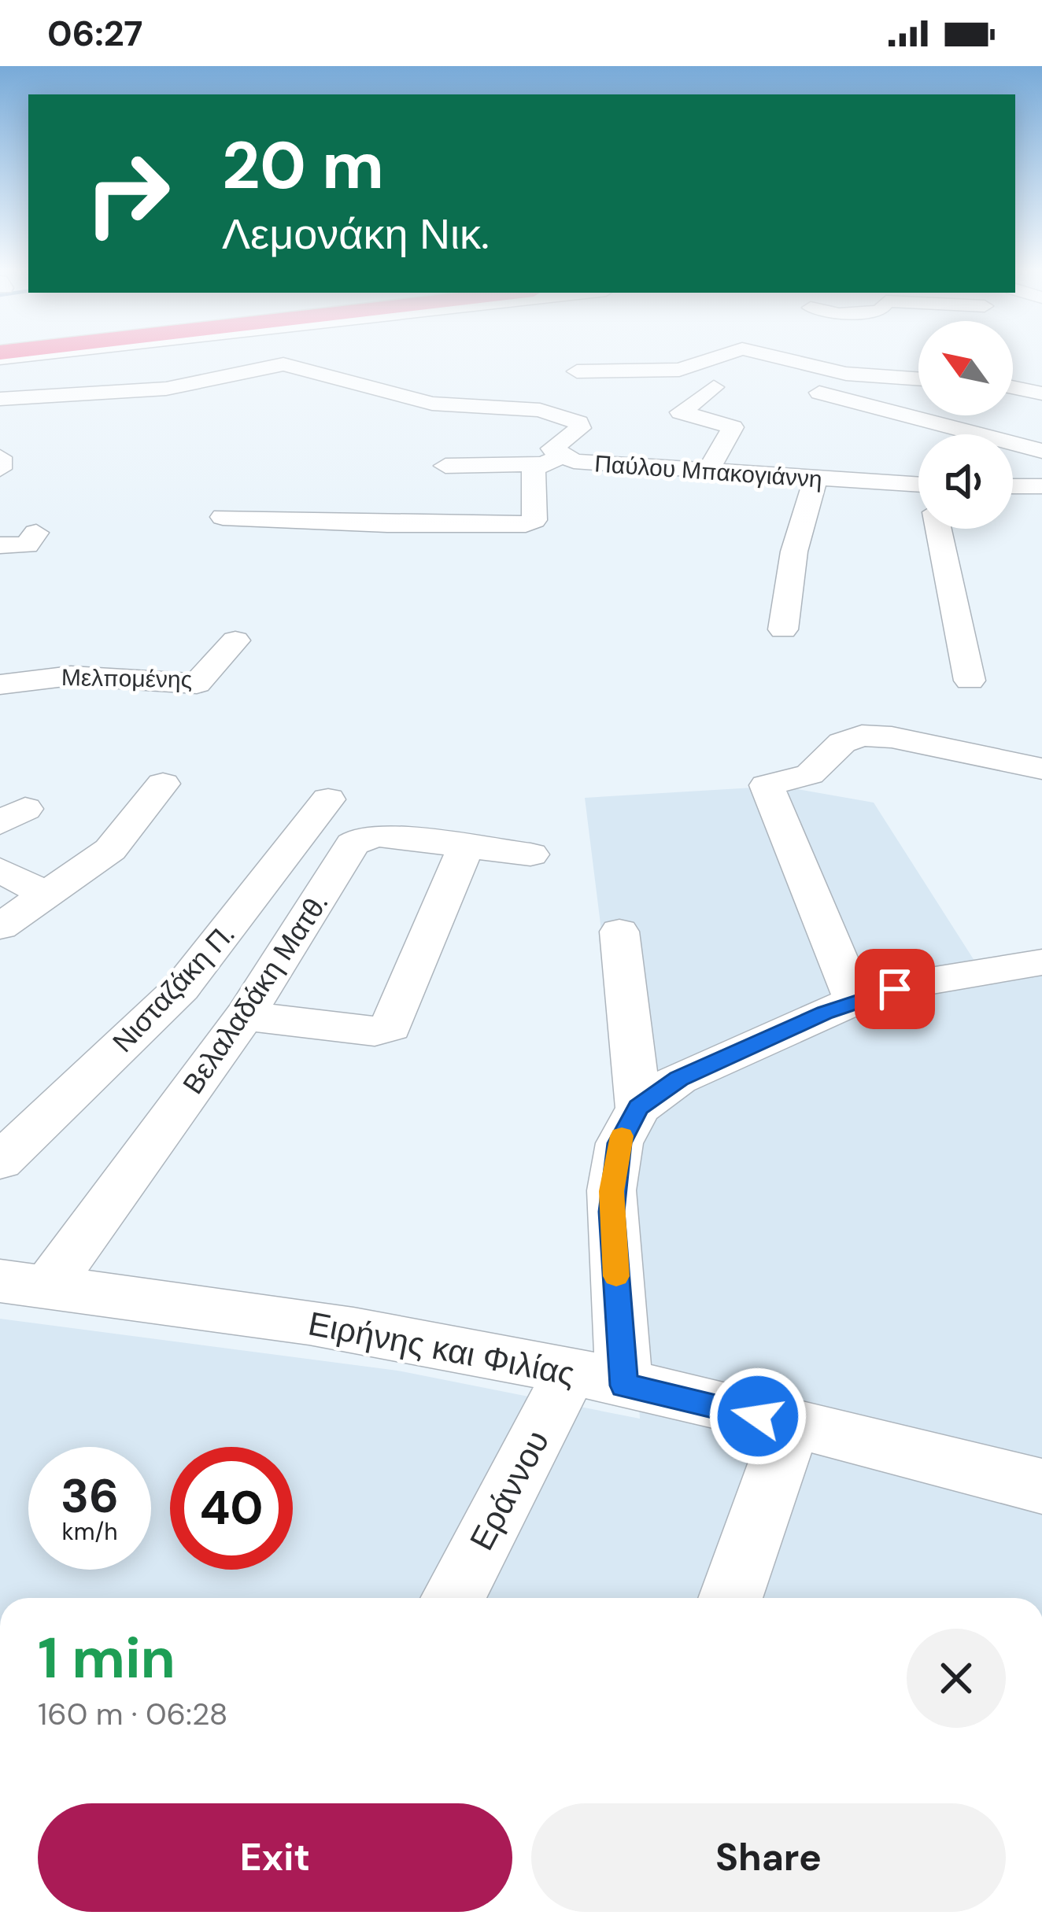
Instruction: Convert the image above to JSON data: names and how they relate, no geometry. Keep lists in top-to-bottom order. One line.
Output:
{"streets":{"street":["Παύλου Μπακογιάννη","Μελπομένης","Νισταζάκη Π.","Βελαλαδάκη Ματθ.","Ειρήνης και Φιλίας","Εράννου"]},"crossings":[["Βελαλαδάκη Ματθ.","Ειρήνης και Φιλίας"],["Ειρήνης και Φιλίας","Εράννου"]],"north":"top left","page":{"status":"06:27","turn":["20 m","Λεμονάκη Νικ."],"speed":"36 km/h","limit":"40","heading":["1 min","160 m · 06:28"],"buttons":["Exit","Share"]}}
